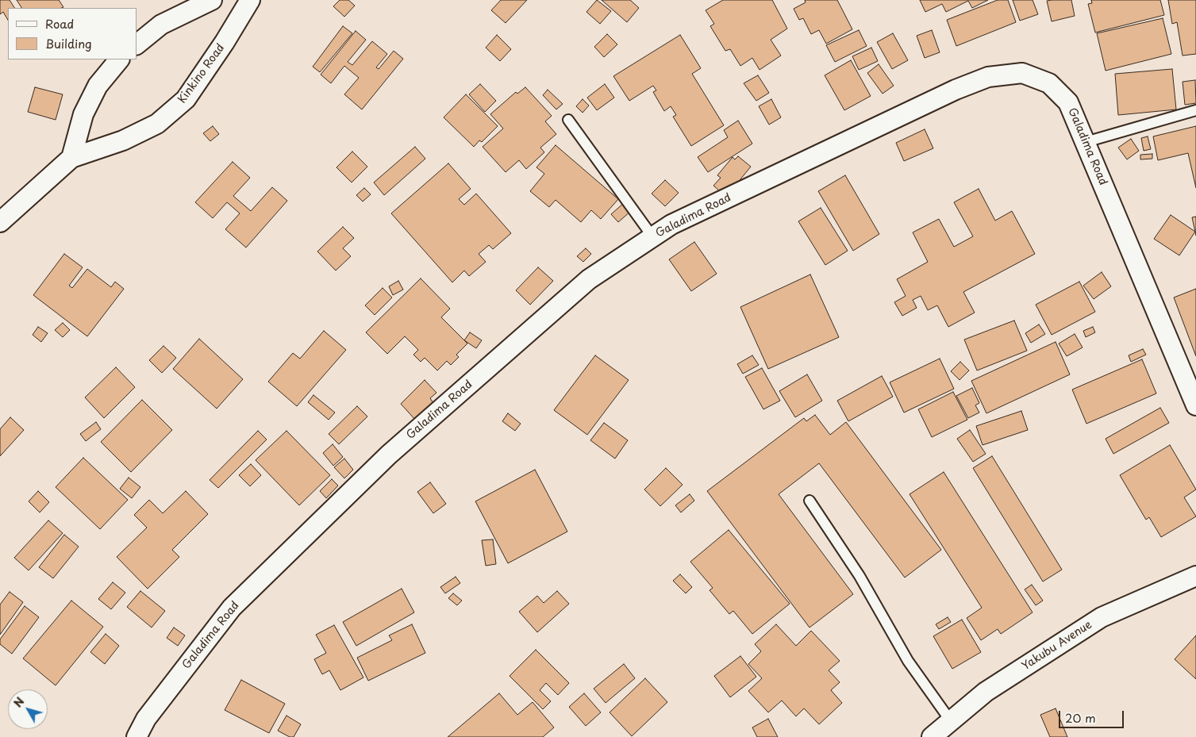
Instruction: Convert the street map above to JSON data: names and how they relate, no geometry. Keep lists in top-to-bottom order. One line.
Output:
{"streets":{"street":["Kinkino Road","Galadima Road","Yakubu Avenue"]},"legend":["Road","Building"],"scale_bar":"20 m","north":"top left"}
